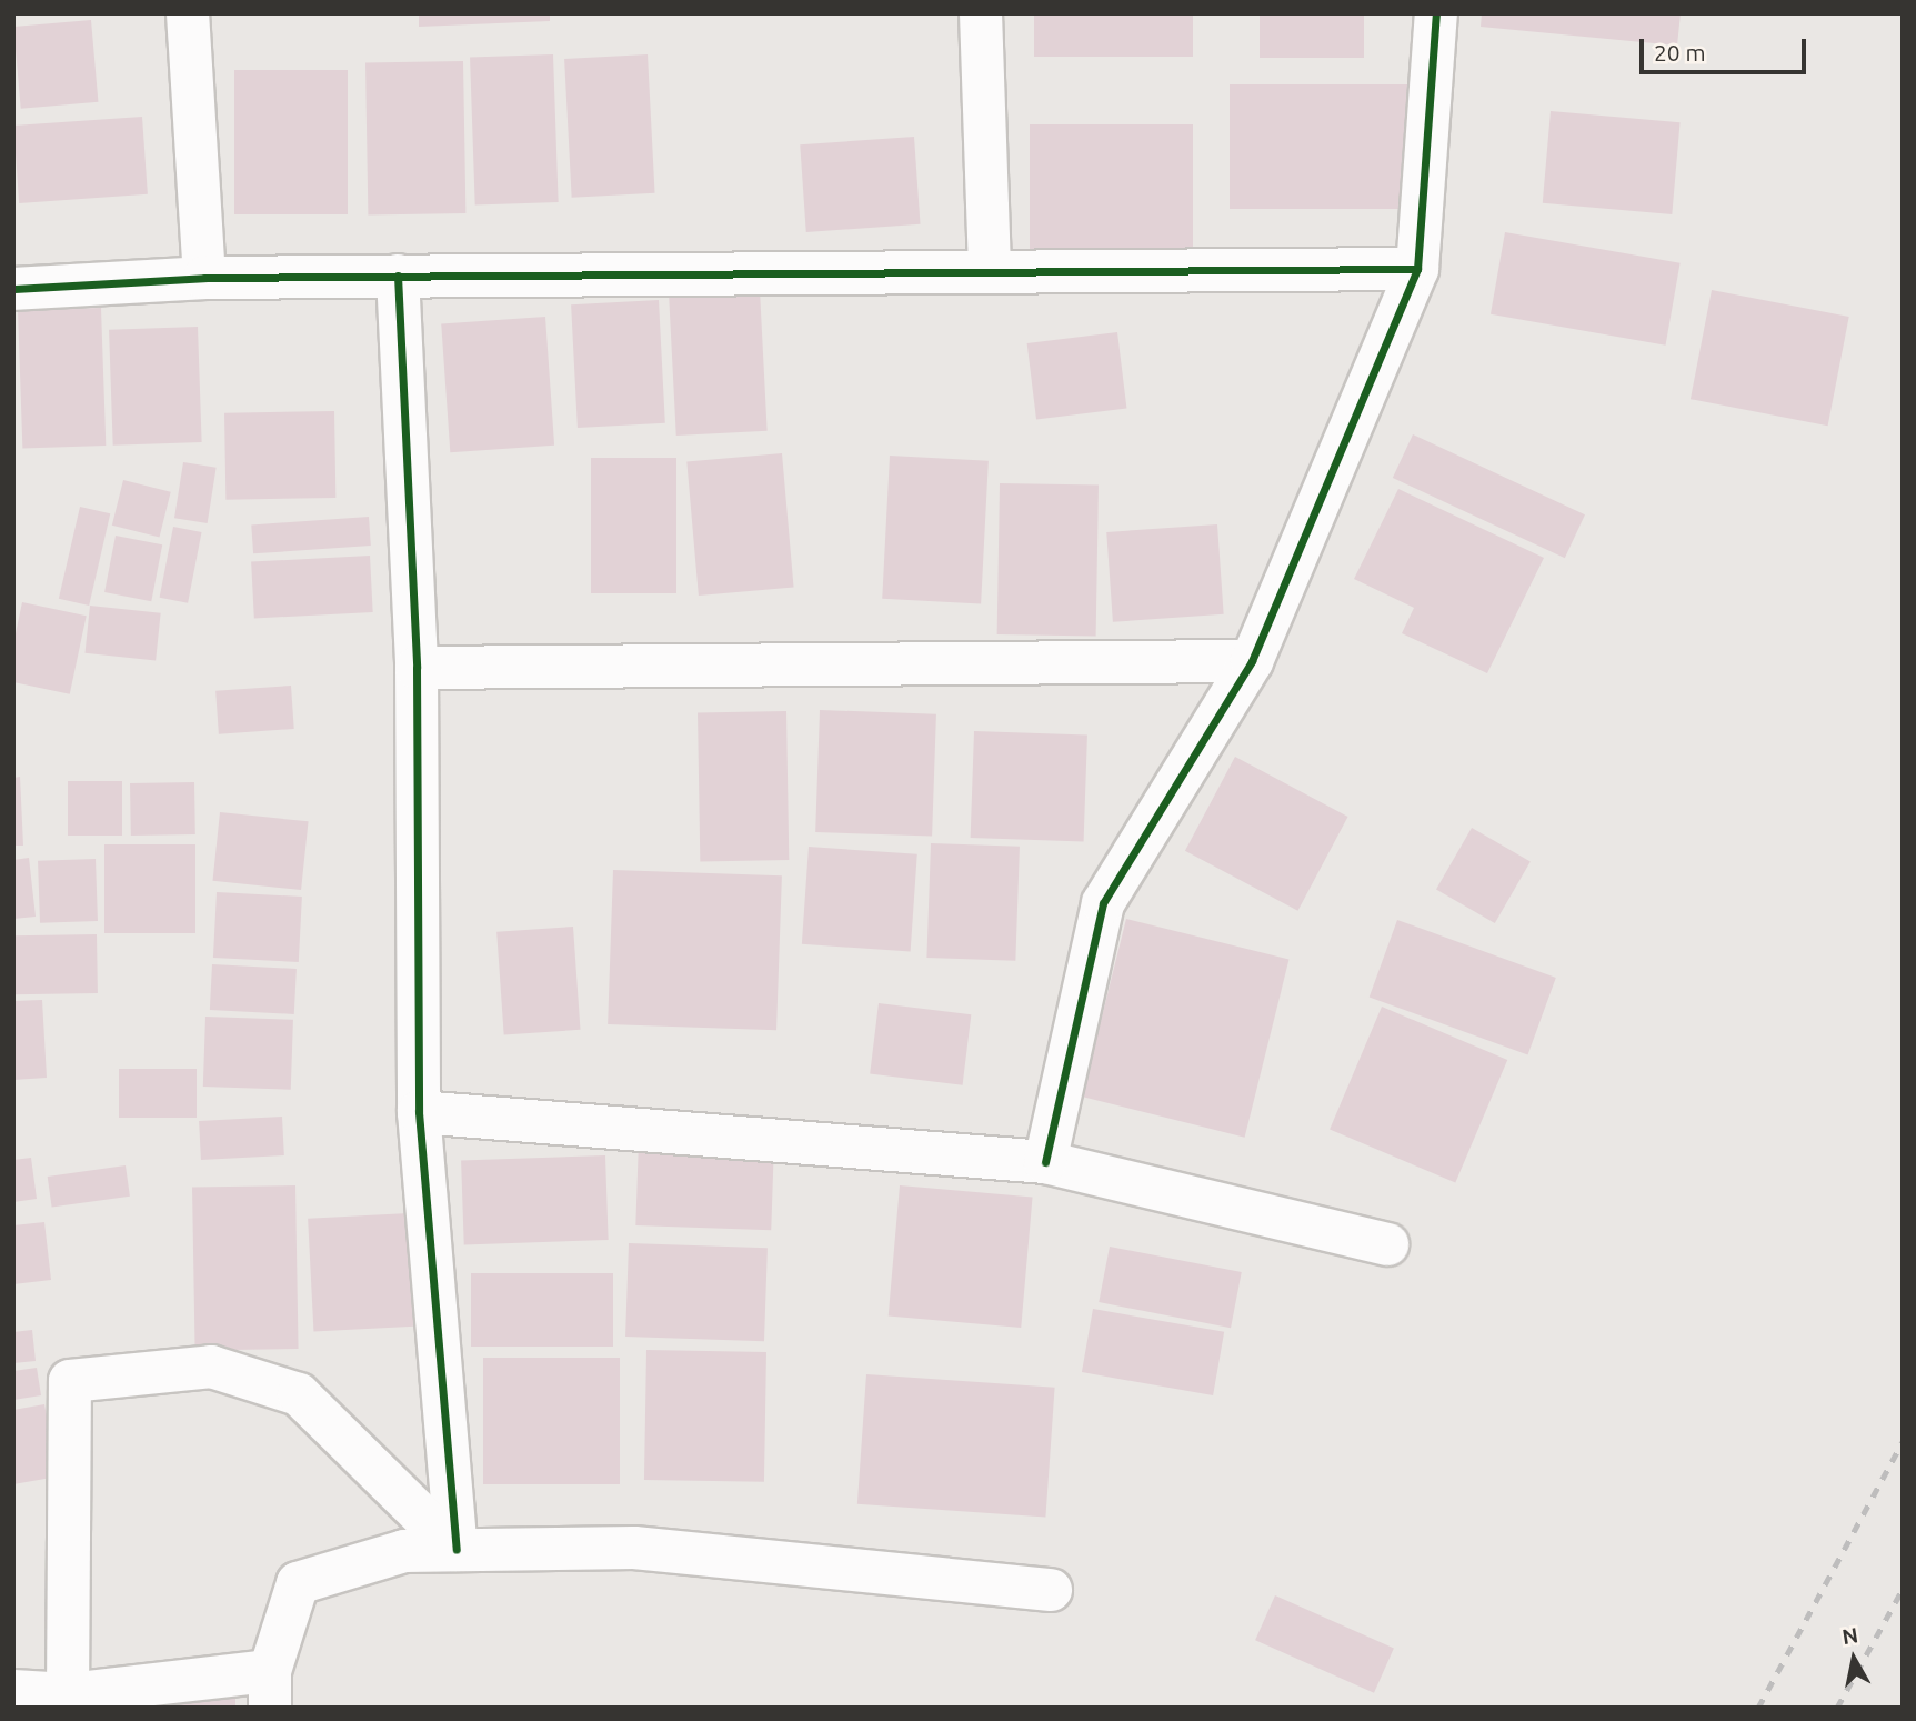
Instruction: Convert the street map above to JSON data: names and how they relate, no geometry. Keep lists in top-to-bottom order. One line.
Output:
{"scale_bar":"20 m","north":"top"}
